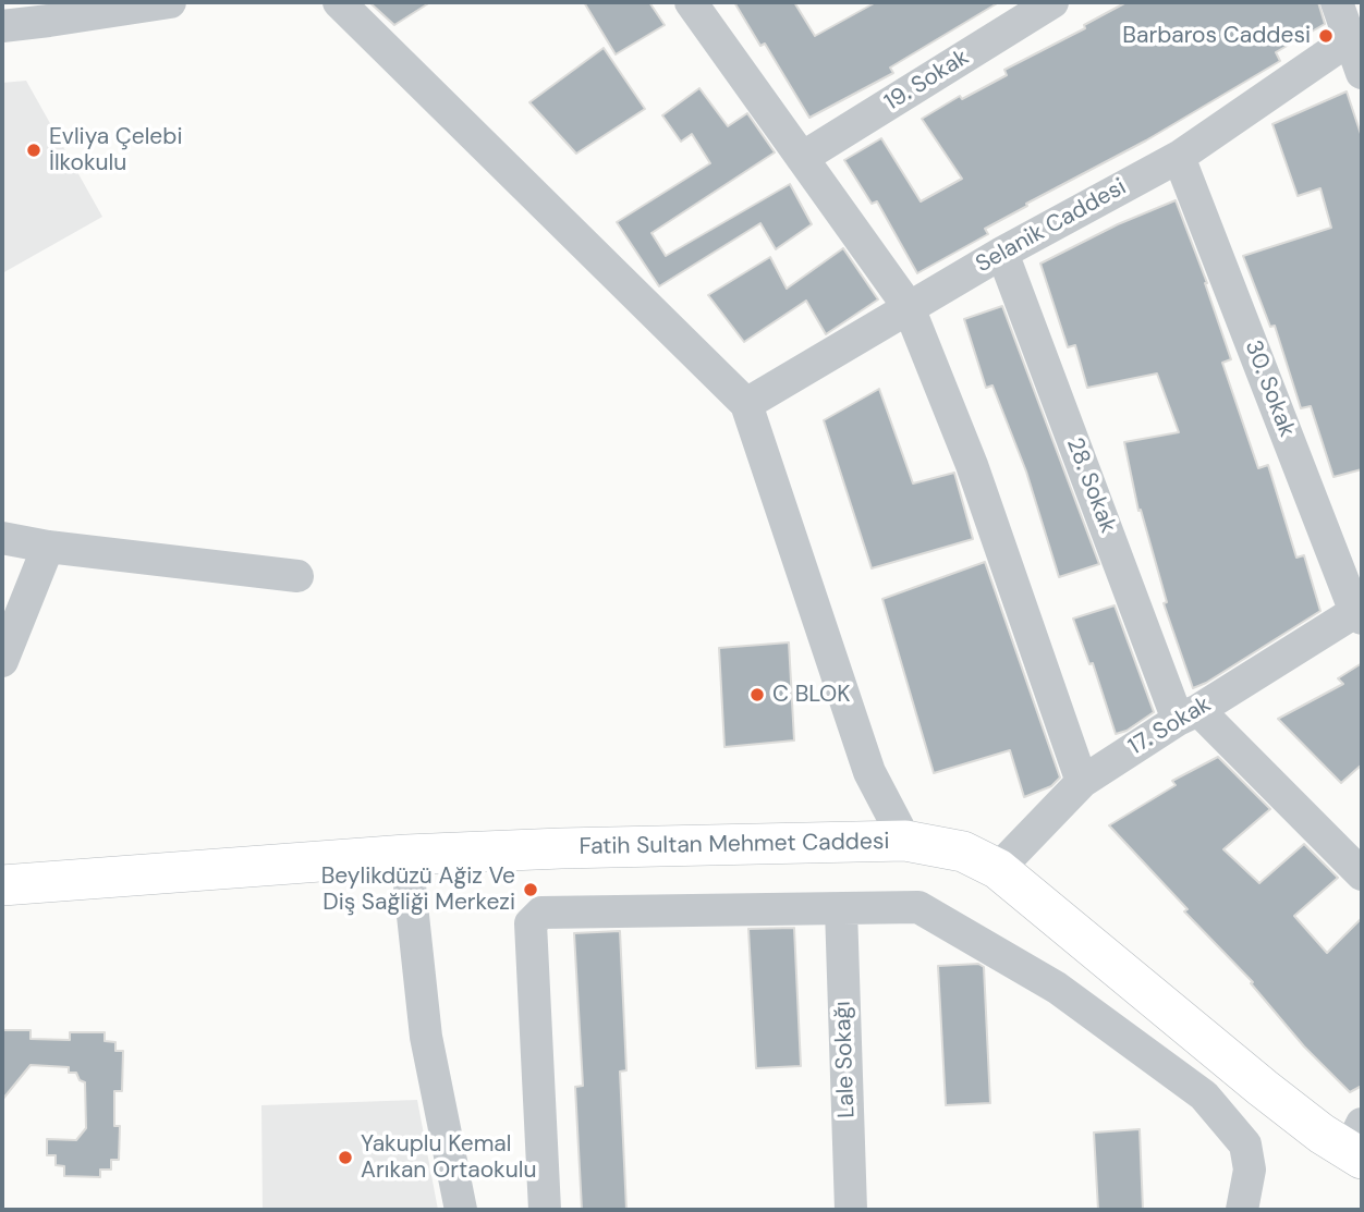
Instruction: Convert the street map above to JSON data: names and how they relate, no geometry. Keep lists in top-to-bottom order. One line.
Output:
{"streets":{"main road":["Fatih Sultan Mehmet Caddesi"],"street":["19. Sokak","Selanik Caddesi","30. Sokak","28. Sokak","17. Sokak","Lale Sokağı"]},"crossings":[["Selanik Caddesi","30. Sokak"],["Selanik Caddesi","28. Sokak"],["30. Sokak","17. Sokak"],["28. Sokak","17. Sokak"],["17. Sokak","Fatih Sultan Mehmet Caddesi"]],"places":["Barbaros Caddesi","Evliya Çelebi İlkokulu","C BLOK","Beylikdüzü Ağiz Ve Diş Sağliği Merkezi","Yakuplu Kemal Arıkan Ortaokulu"]}
